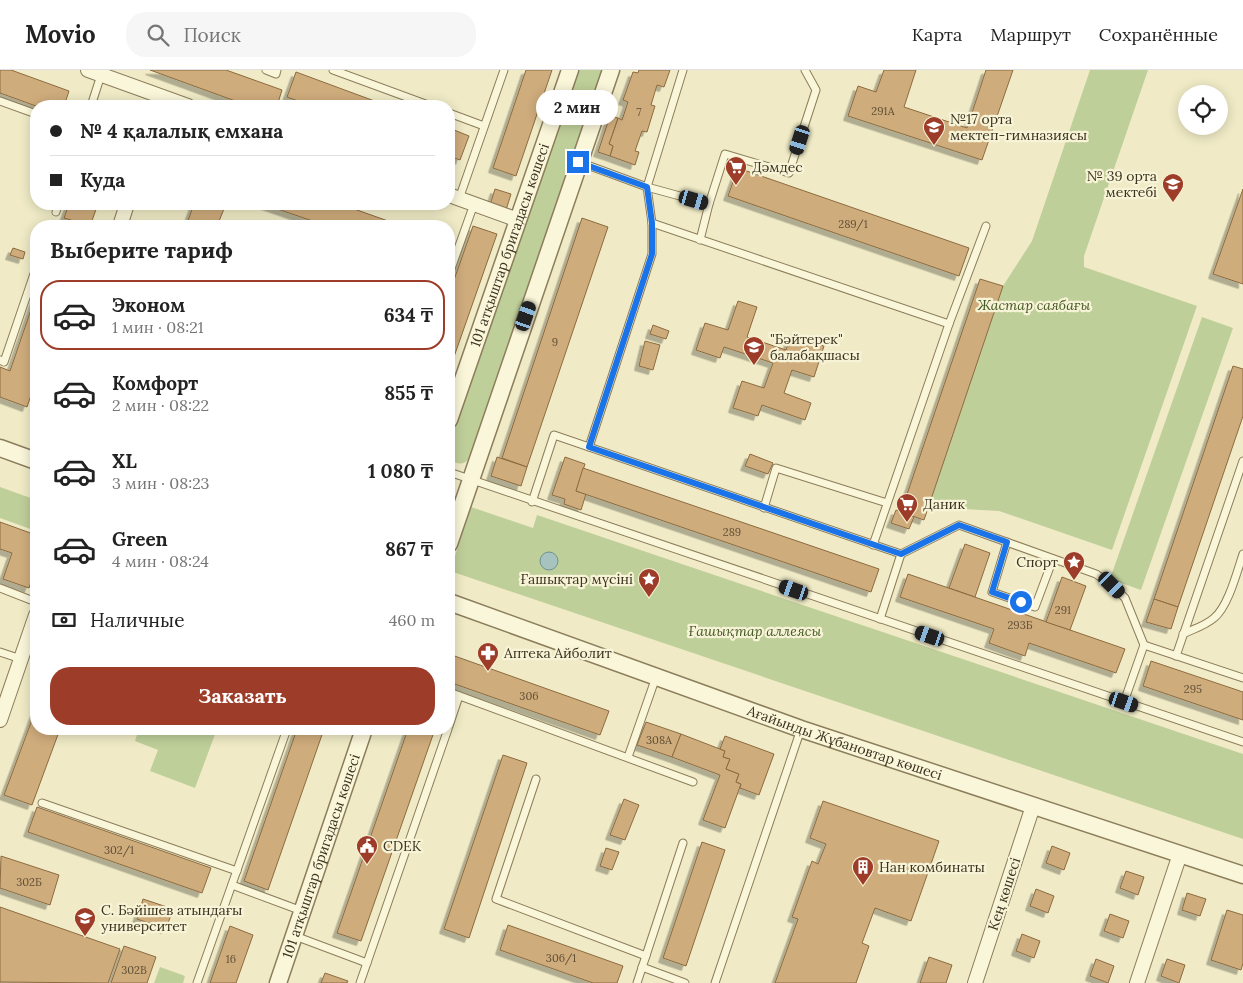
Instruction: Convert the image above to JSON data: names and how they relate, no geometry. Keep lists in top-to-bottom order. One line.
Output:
{"streets":{"street":["101 атқыштар бригадасы көшесі","Ағайынды Жұбановтар көшесі","Кең көшесі"]},"crossings":[["Ағайынды Жұбановтар көшесі","Кең көшесі"]],"parks":["Жастар саябағы","Ғашықтар аллеясы"],"places":{"school or university":["№17 орта мектеп-гимназиясы","№ 39 орта мектебі","\"Бәйтерек\" балабақшасы","С. Бәйішев атындағы университет"],"supermarket":["Дәмдес","Даник"],"place":["Спорт","Ғашықтар мүсіні"],"pharmacy":["Аптека Айболит"],"public building":["CDEK"],"building":["Нан комбинаты"]},"house_numbers":["291А","7","289/1","9","289","291","293Б","295","306","308А","302/1","302Б","306/1","16","302В"],"page":{"header":"Movio","search":"Поиск","nav":["Карта","Маршрут","Сохранённые"],"bubble":"2 мин","banner":["№ 4 қалалық емхана","Куда"],"heading":"Выберите тариф","list":[{"name":"Эконом","note":"1 мин · 08:21","value":"634 ₸"},{"name":"Комфорт","note":"2 мин · 08:22","value":"855 ₸"},{"name":"XL","note":"3 мин · 08:23","value":"1 080 ₸"},{"name":"Green","note":"4 мин · 08:24","value":"867 ₸"}],"pay":["Наличные","460 m"],"buttons":"Заказать"}}
